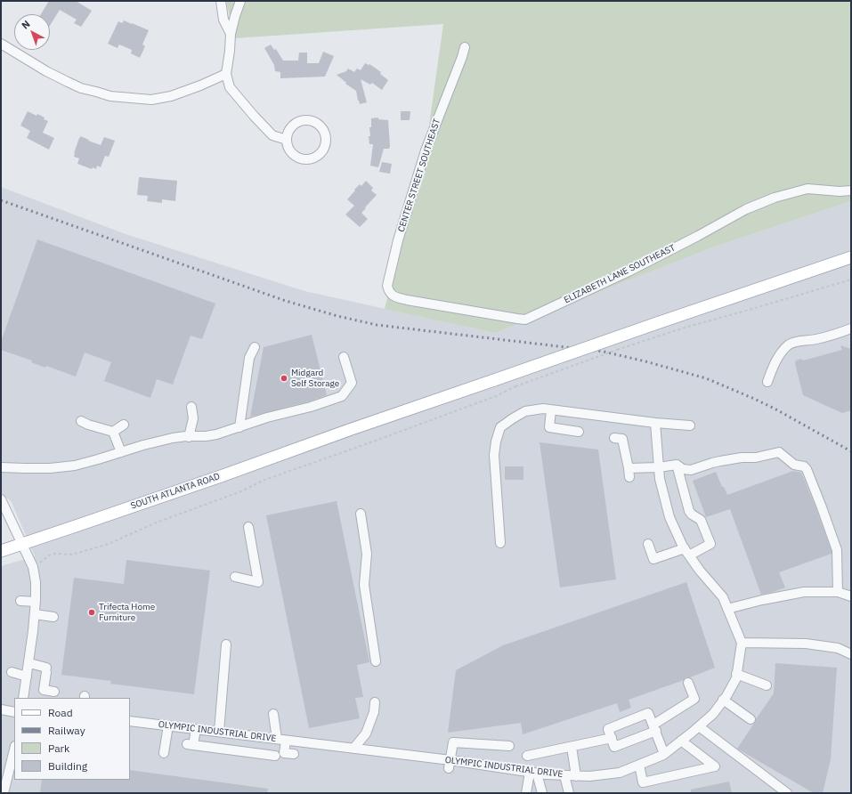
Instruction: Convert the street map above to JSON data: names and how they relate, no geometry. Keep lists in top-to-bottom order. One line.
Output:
{"streets":{"main road":["SOUTH ATLANTA ROAD"],"street":["CENTER STREET SOUTHEAST","ELIZABETH LANE SOUTHEAST","OLYMPIC INDUSTRIAL DRIVE"]},"crossings":[["CENTER STREET SOUTHEAST","ELIZABETH LANE SOUTHEAST"]],"places":["Midgard Self Storage","Trifecta Home Furniture"],"legend":["Road","Railway","Park","Building"],"north":"top left"}
